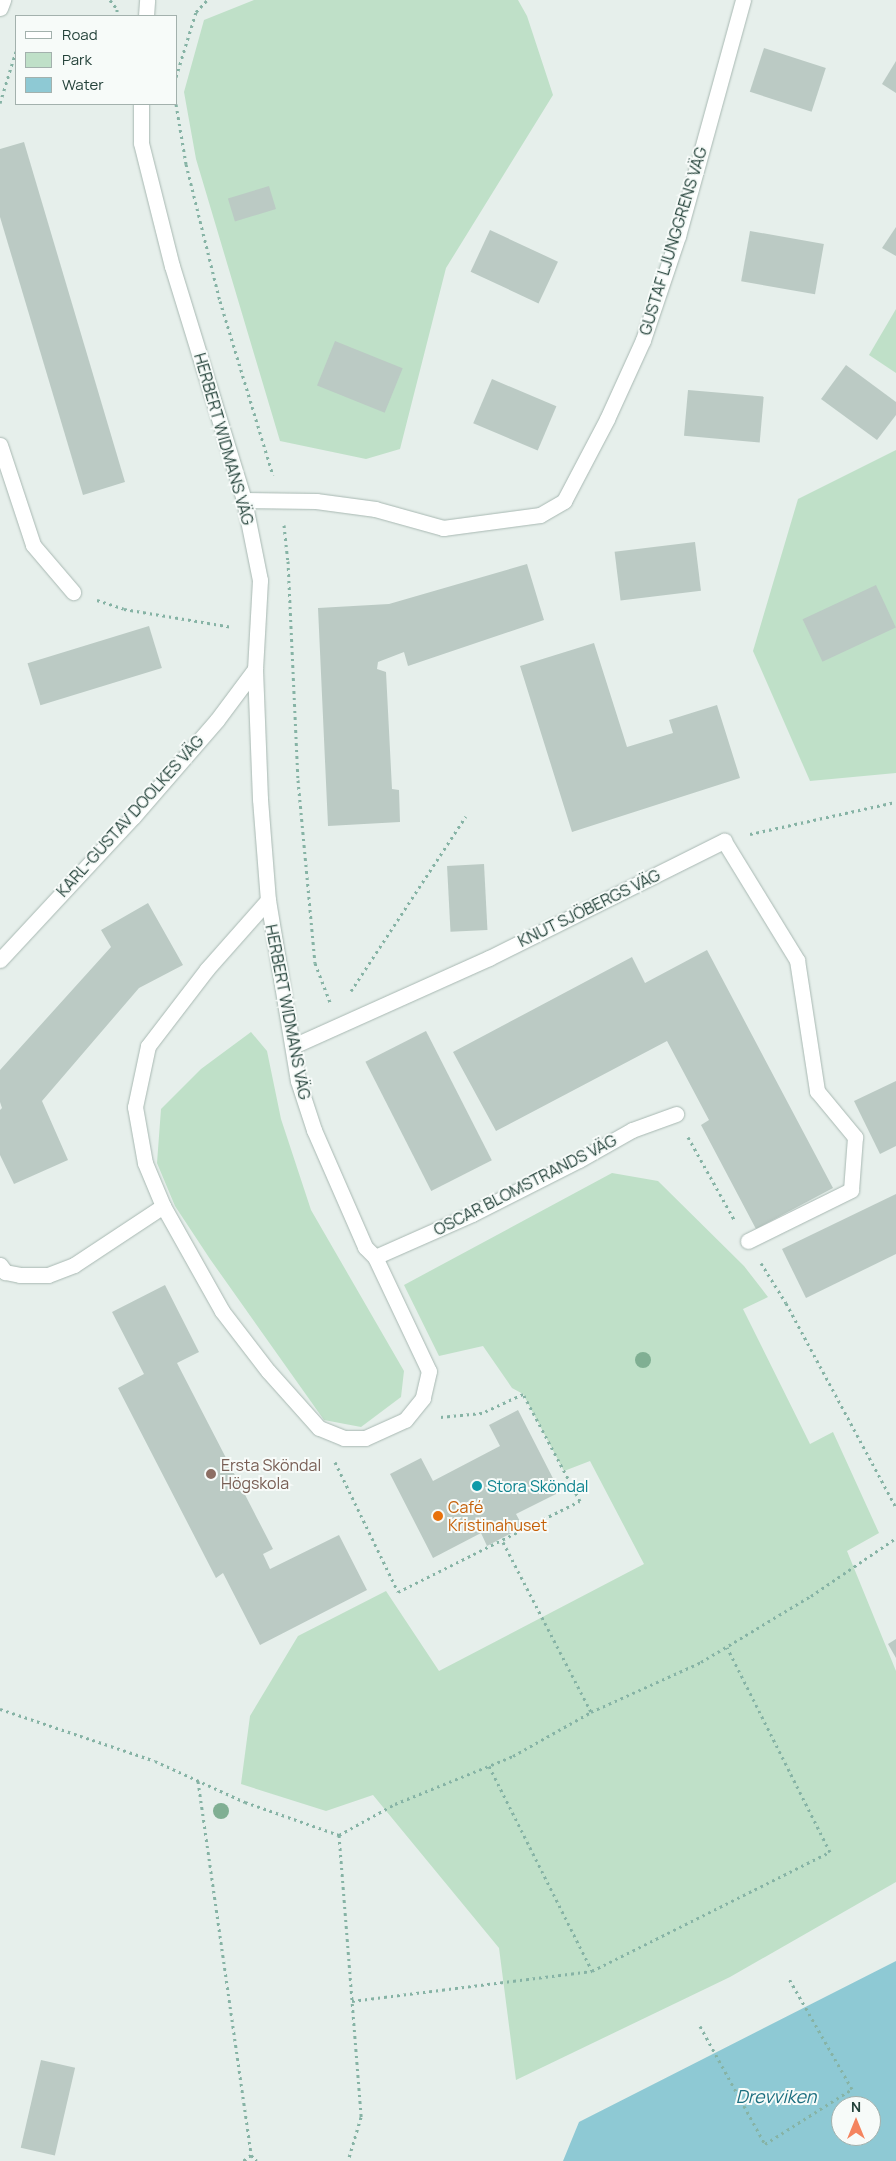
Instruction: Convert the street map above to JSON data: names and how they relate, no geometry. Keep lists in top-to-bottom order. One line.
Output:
{"streets":{"street":["GUSTAF LJUNGGRENS VÄG","HERBERT WIDMANS VÄG","KARL-GUSTAV DOOLKES VÄG","KNUT SJÖBERGS VÄG","OSCAR BLOMSTRANDS VÄG"]},"crossings":[["GUSTAF LJUNGGRENS VÄG","HERBERT WIDMANS VÄG"],["HERBERT WIDMANS VÄG","KARL-GUSTAV DOOLKES VÄG"],["HERBERT WIDMANS VÄG","KNUT SJÖBERGS VÄG"],["HERBERT WIDMANS VÄG","OSCAR BLOMSTRANDS VÄG"]],"water":["Drevviken"],"places":["Ersta Sköndal Högskola","Stora Sköndal","Café Kristinahuset"],"legend":["Road","Park","Water"],"north":"top"}
